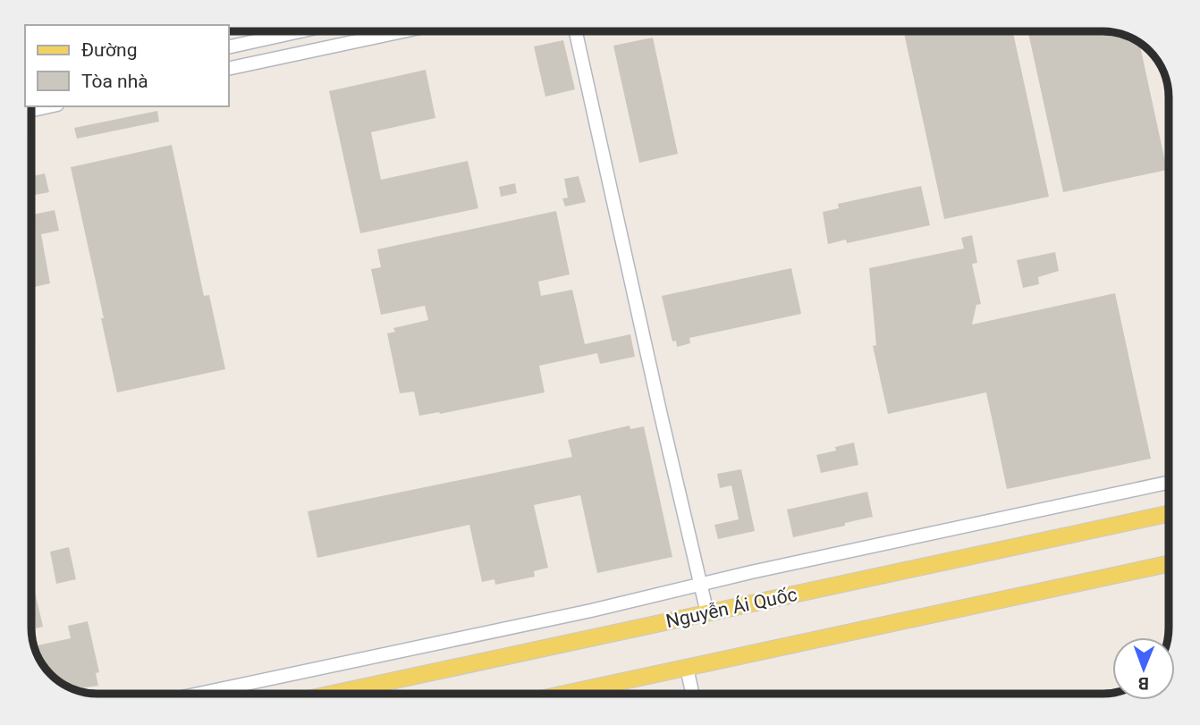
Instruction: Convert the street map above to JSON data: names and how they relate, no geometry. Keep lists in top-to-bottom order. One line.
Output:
{"streets":{"main road":["Nguyễn Ái Quốc"]},"legend":["Đường","Tòa nhà"],"north":"bottom"}
